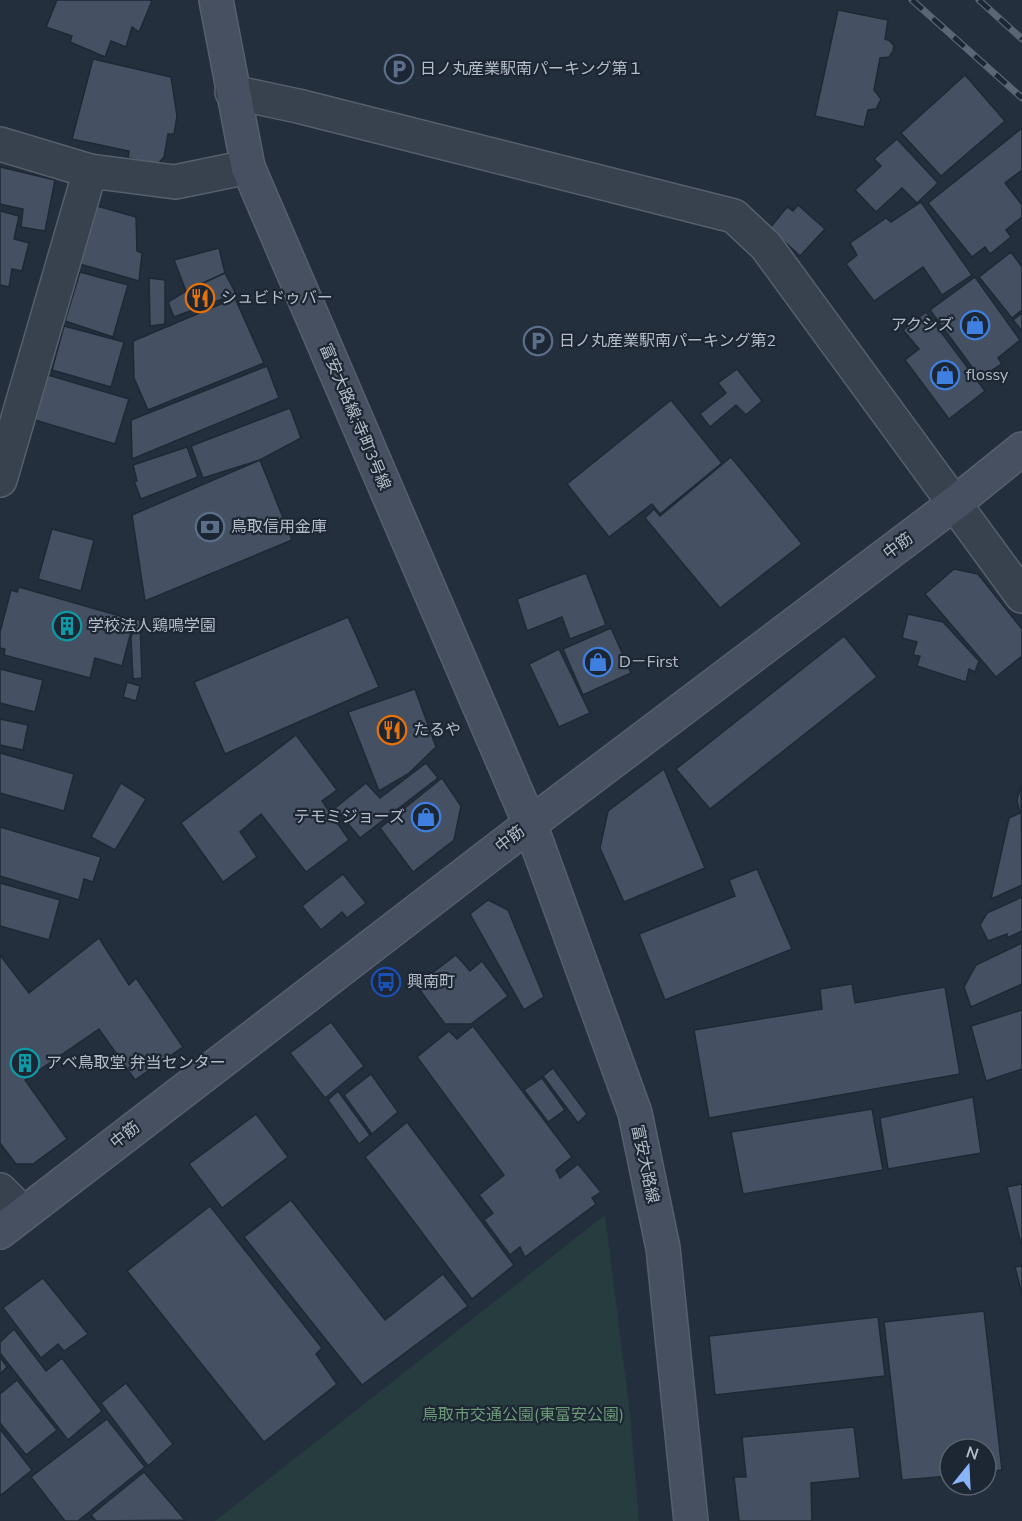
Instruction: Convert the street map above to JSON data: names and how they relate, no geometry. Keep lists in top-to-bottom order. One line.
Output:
{"streets":{"street":["富安大路線;寺町3号線","中筋","富安大路線"]},"crossings":[["富安大路線;寺町3号線","中筋"],["富安大路線;寺町3号線","富安大路線"],["中筋","富安大路線"]],"parks":["鳥取市交通公園(東富安公園)"],"places":{"parking":["日ノ丸産業駅南パーキング第１","日ノ丸産業駅南パーキング第2"],"restaurant":["シュビドゥバー","たるや"],"shop":["アクシズ","flossy","D－First","テモミジョーズ"],"bank":["鳥取信用金庫"],"building":["学校法人鶏鳴学園","アベ鳥取堂 弁当センター"],"bus stop":["興南町"]},"north":"top"}
